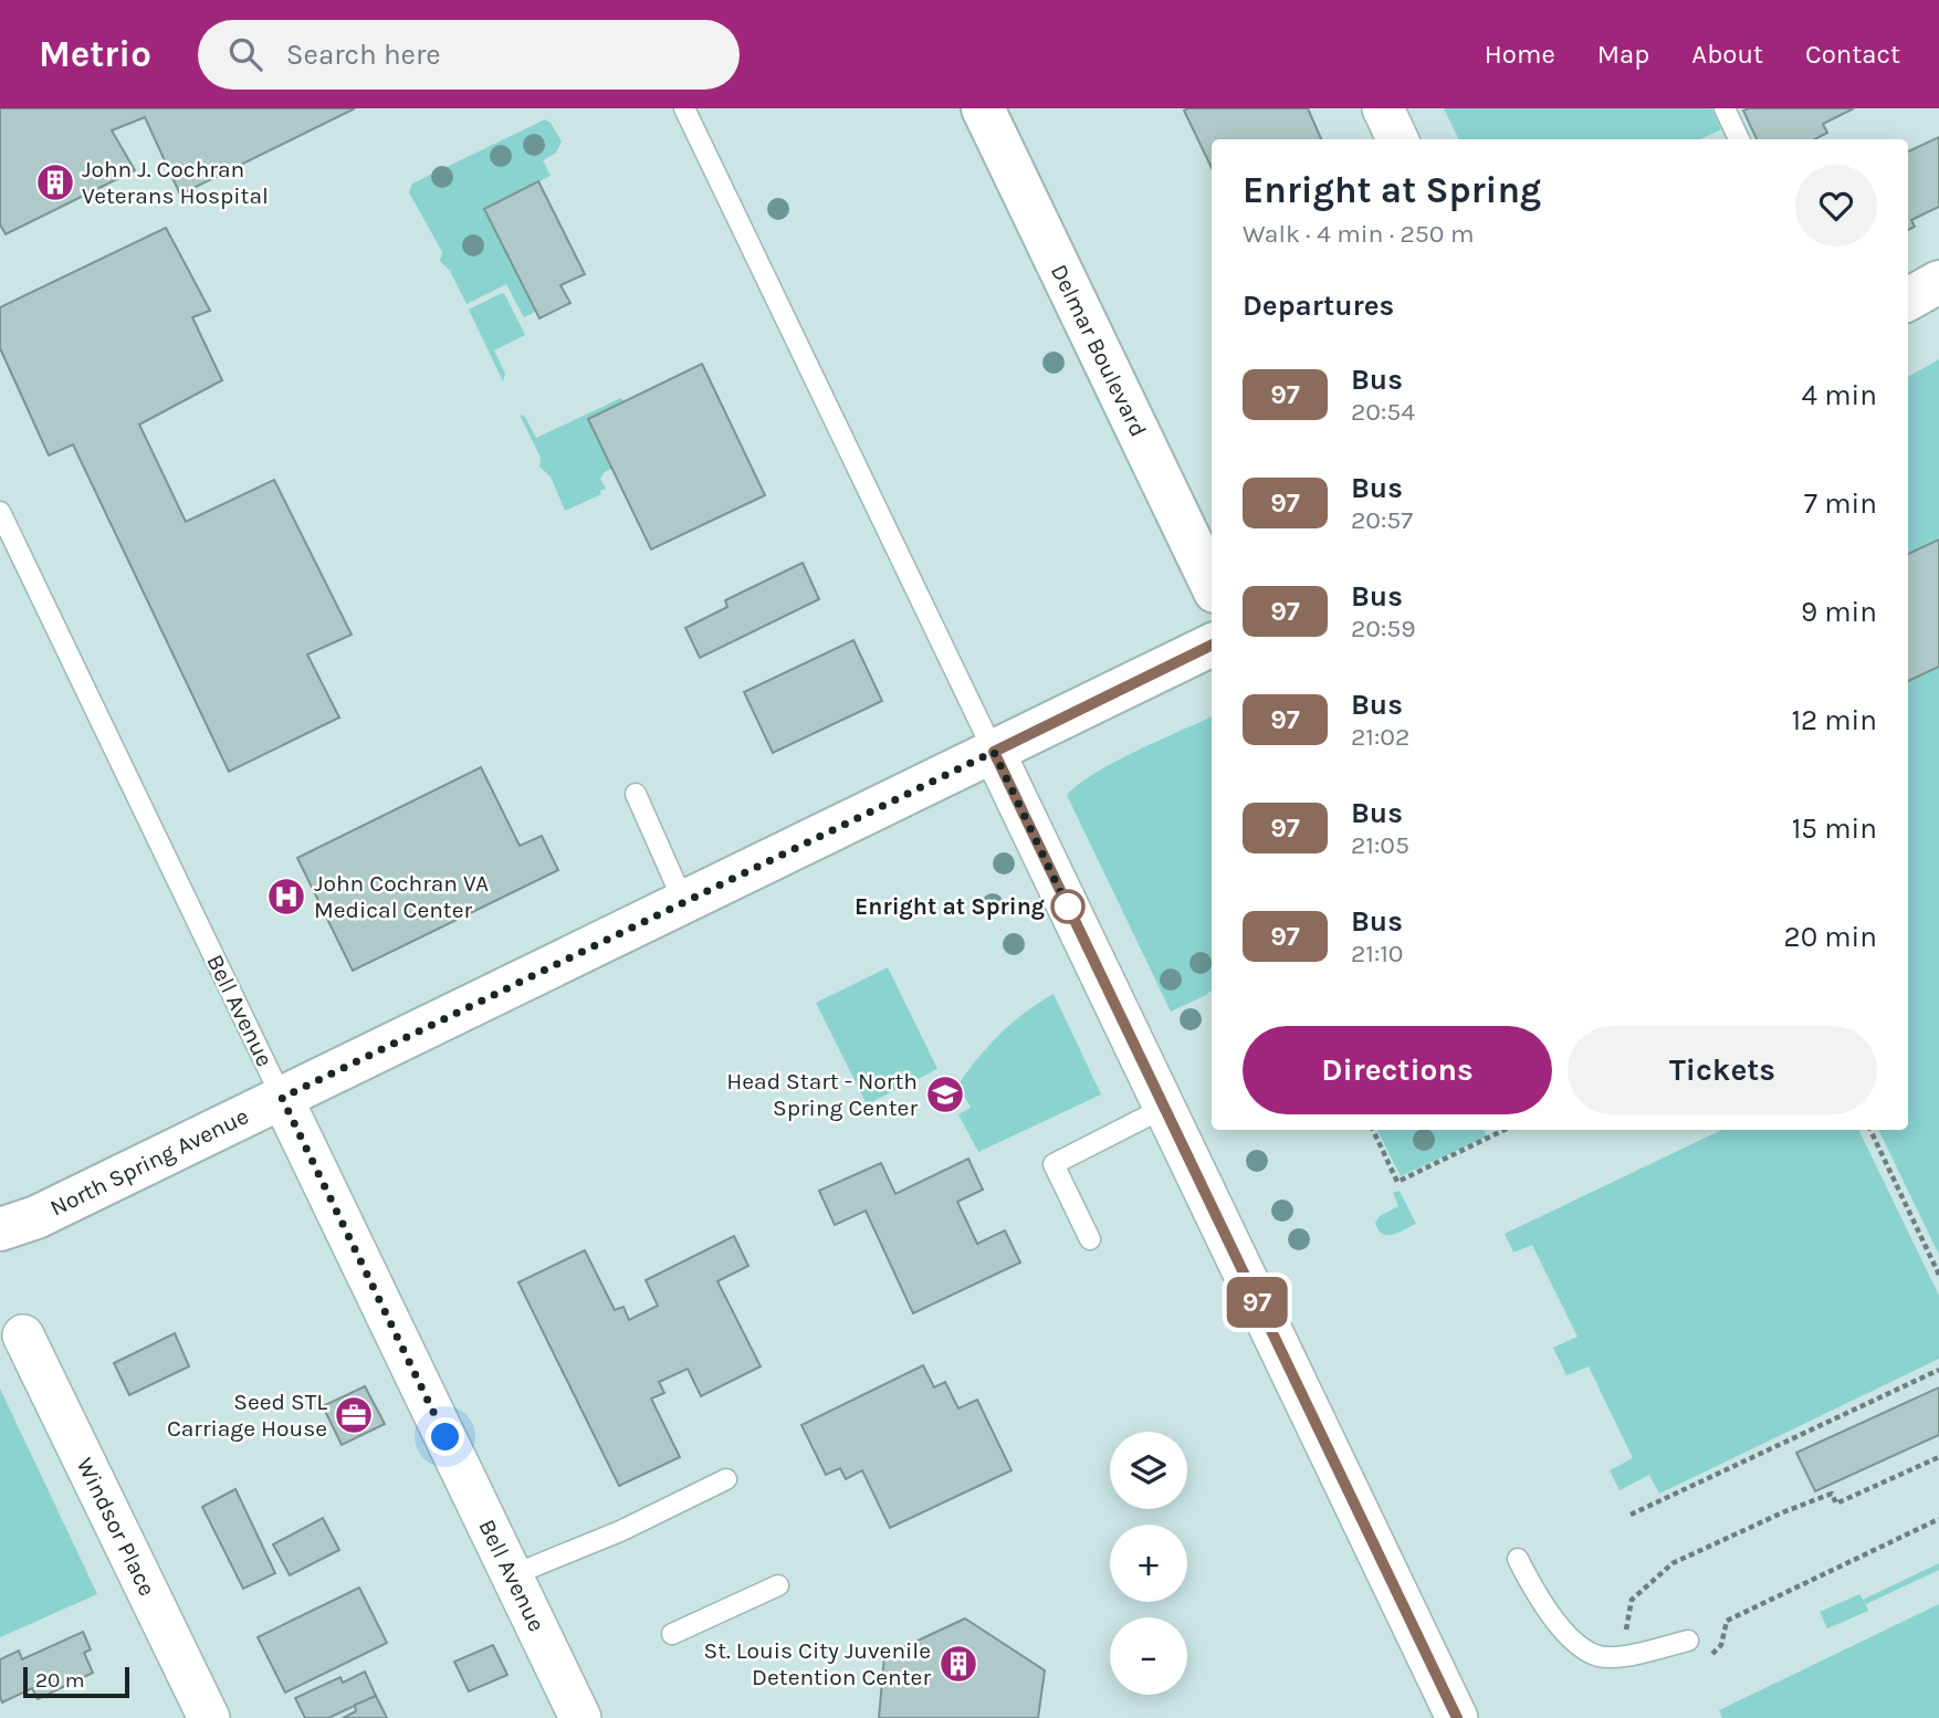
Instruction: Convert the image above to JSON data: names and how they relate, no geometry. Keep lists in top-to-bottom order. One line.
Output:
{"streets":{"street":["Delmar Boulevard","Bell Avenue","North Spring Avenue","Windsor Place"]},"crossings":[["Bell Avenue","North Spring Avenue"]],"places":{"building":["John J. Cochran Veterans Hospital","St. Louis City Juvenile Detention Center"],"hospital":["John Cochran VA Medical Center"],"other":["Enright at Spring"],"school or university":["Head Start - North Spring Center"],"office":["Seed STL Carriage House"]},"lines":["bus line 97"],"scale_bar":"20 m","page":{"header":"Metrio","search":"Search here","nav":["Home","Map","About","Contact"],"on_map":"97","heading":[["Enright at Spring","Walk · 4 min · 250 m"],"Departures"],"list":[{"mark":"97","name":"Bus","note":"20:54","value":"4 min"},{"mark":"97","name":"Bus","note":"20:57","value":"7 min"},{"mark":"97","name":"Bus","note":"20:59","value":"9 min"},{"mark":"97","name":"Bus","note":"21:02","value":"12 min"},{"mark":"97","name":"Bus","note":"21:05","value":"15 min"},{"mark":"97","name":"Bus","note":"21:10","value":"20 min"}],"buttons":["Directions","Tickets"],"map_buttons":["+","−"],"scale":"20 m"}}
